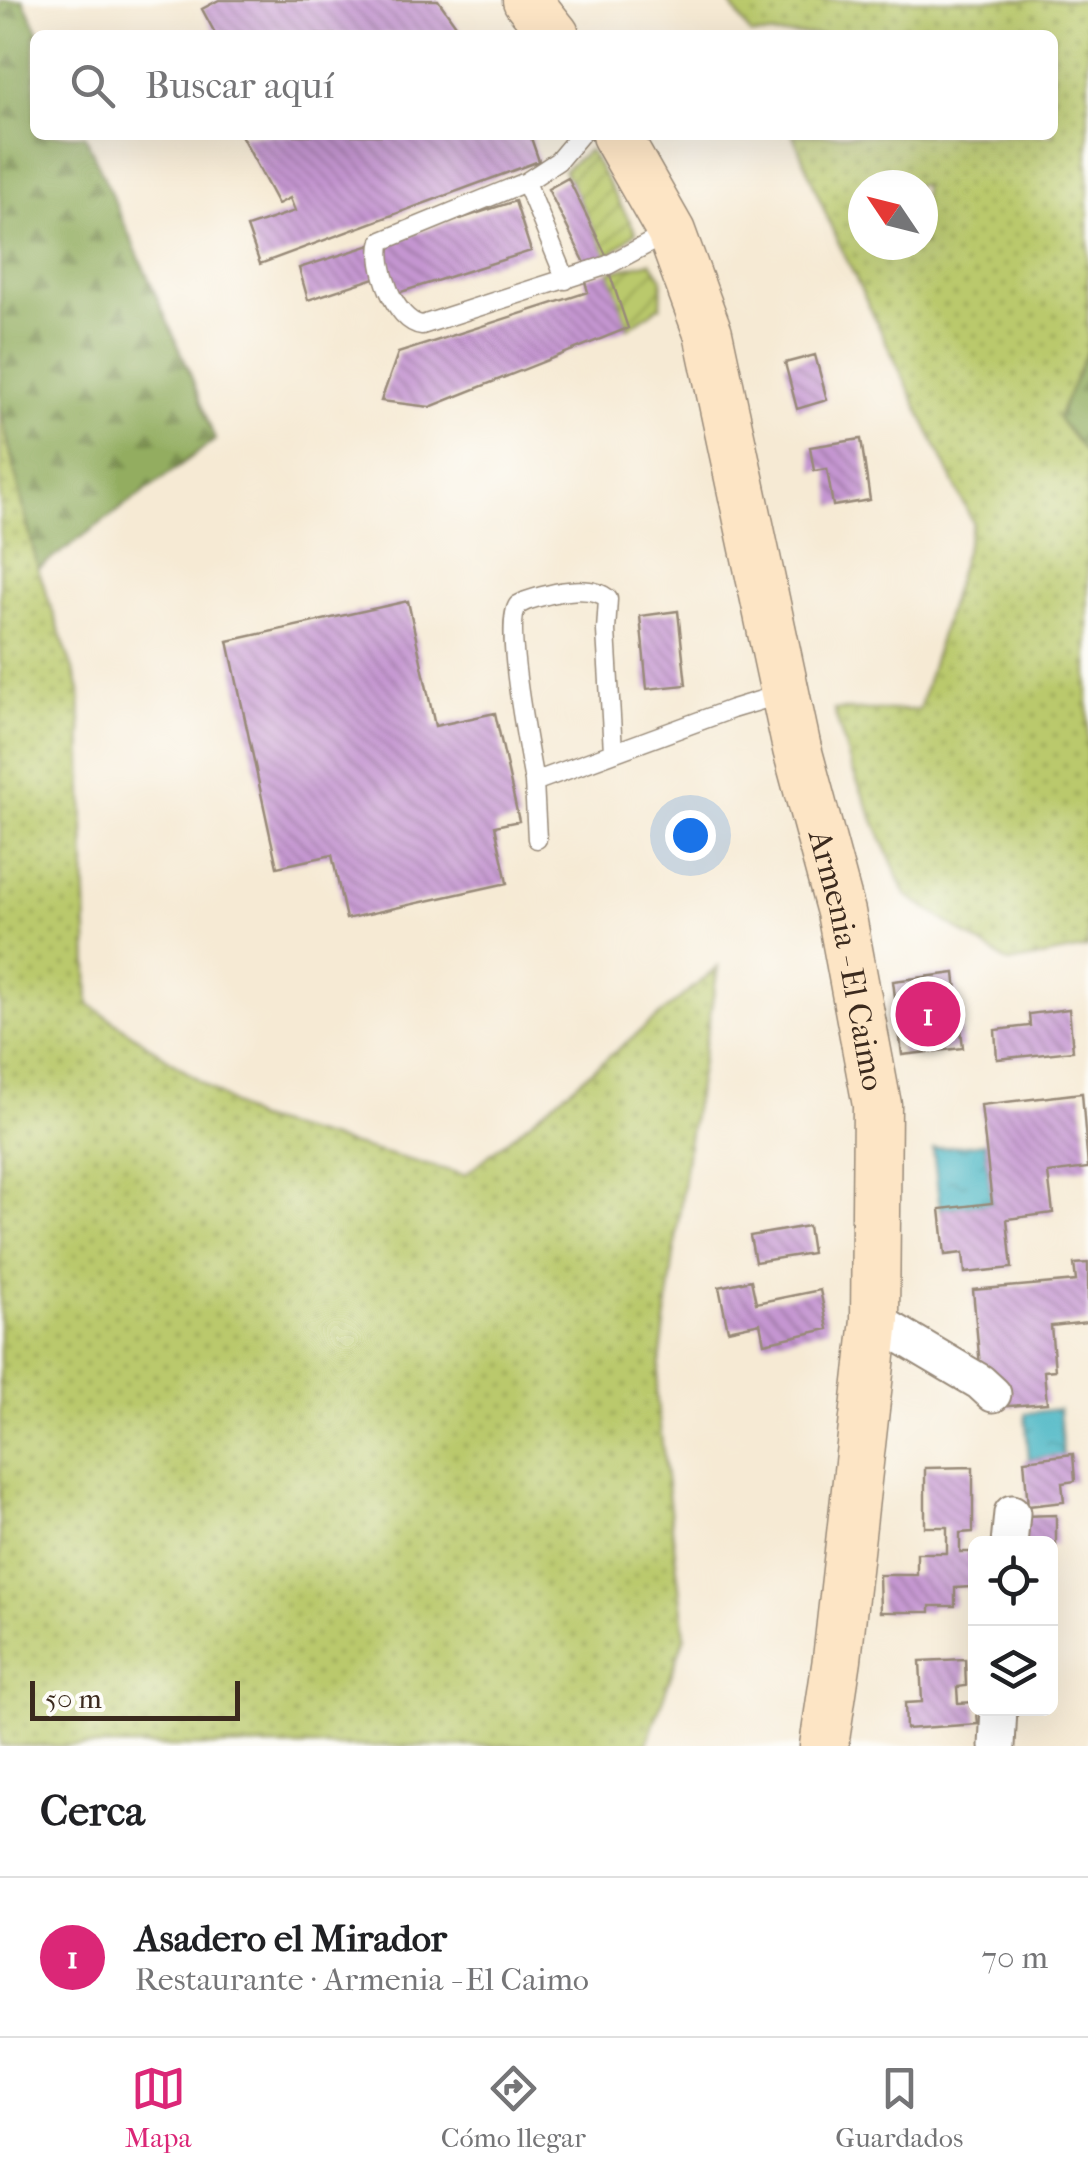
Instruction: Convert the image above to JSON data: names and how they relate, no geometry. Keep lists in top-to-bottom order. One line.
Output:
{"streets":{"main road":["Armenia - El Caimo"]},"scale_bar":"50 m","north":"top left","page":{"search":"Buscar aquí","pins":"1","scale":"50 m","heading":"Cerca","list":[{"mark":"1","name":"Asadero el Mirador","note":"Restaurante · Armenia - El Caimo","value":"70 m"}],"nav":["Mapa","Cómo llegar","Guardados"]}}
